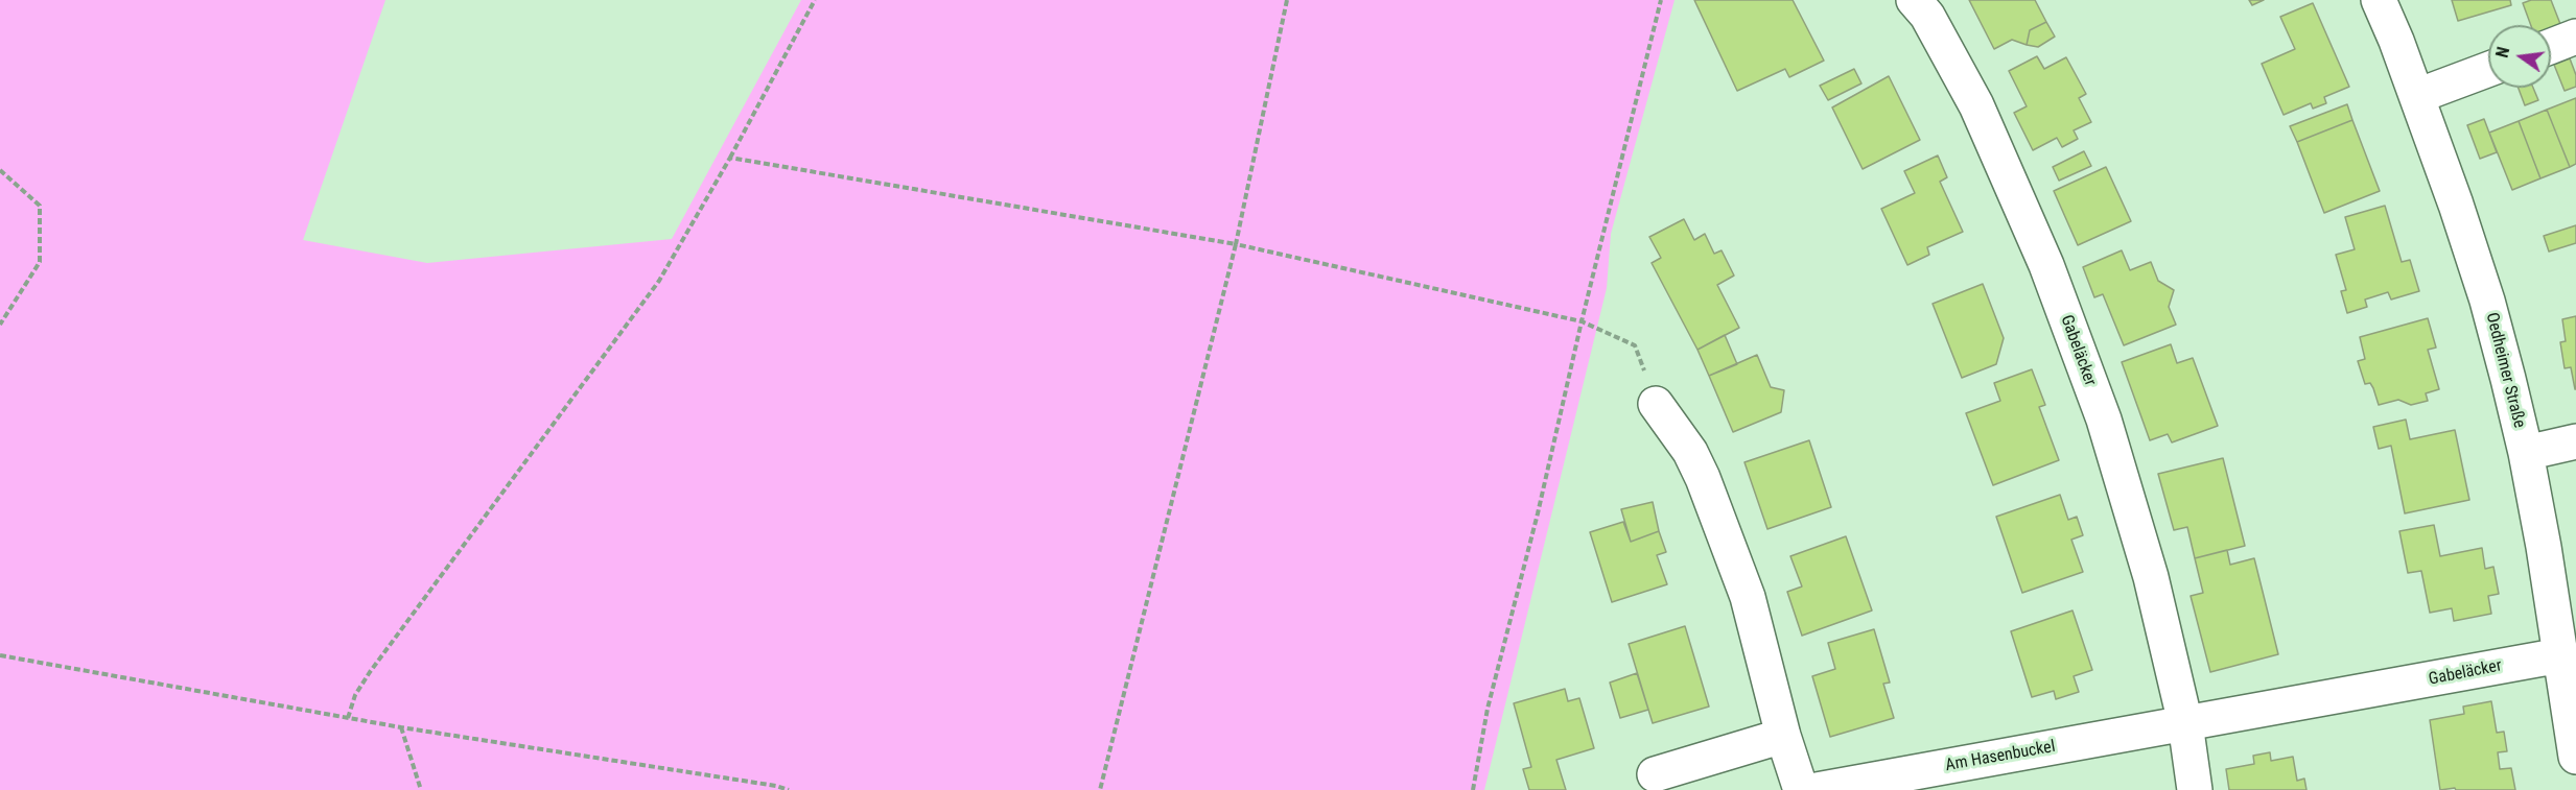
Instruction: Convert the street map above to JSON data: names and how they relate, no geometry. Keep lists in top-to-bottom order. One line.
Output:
{"streets":{"street":["Gabeläcker","Oedheimer Straße","Am Hasenbuckel"]},"crossings":[["Gabeläcker","Oedheimer Straße"],["Gabeläcker","Am Hasenbuckel"]],"north":"left"}
